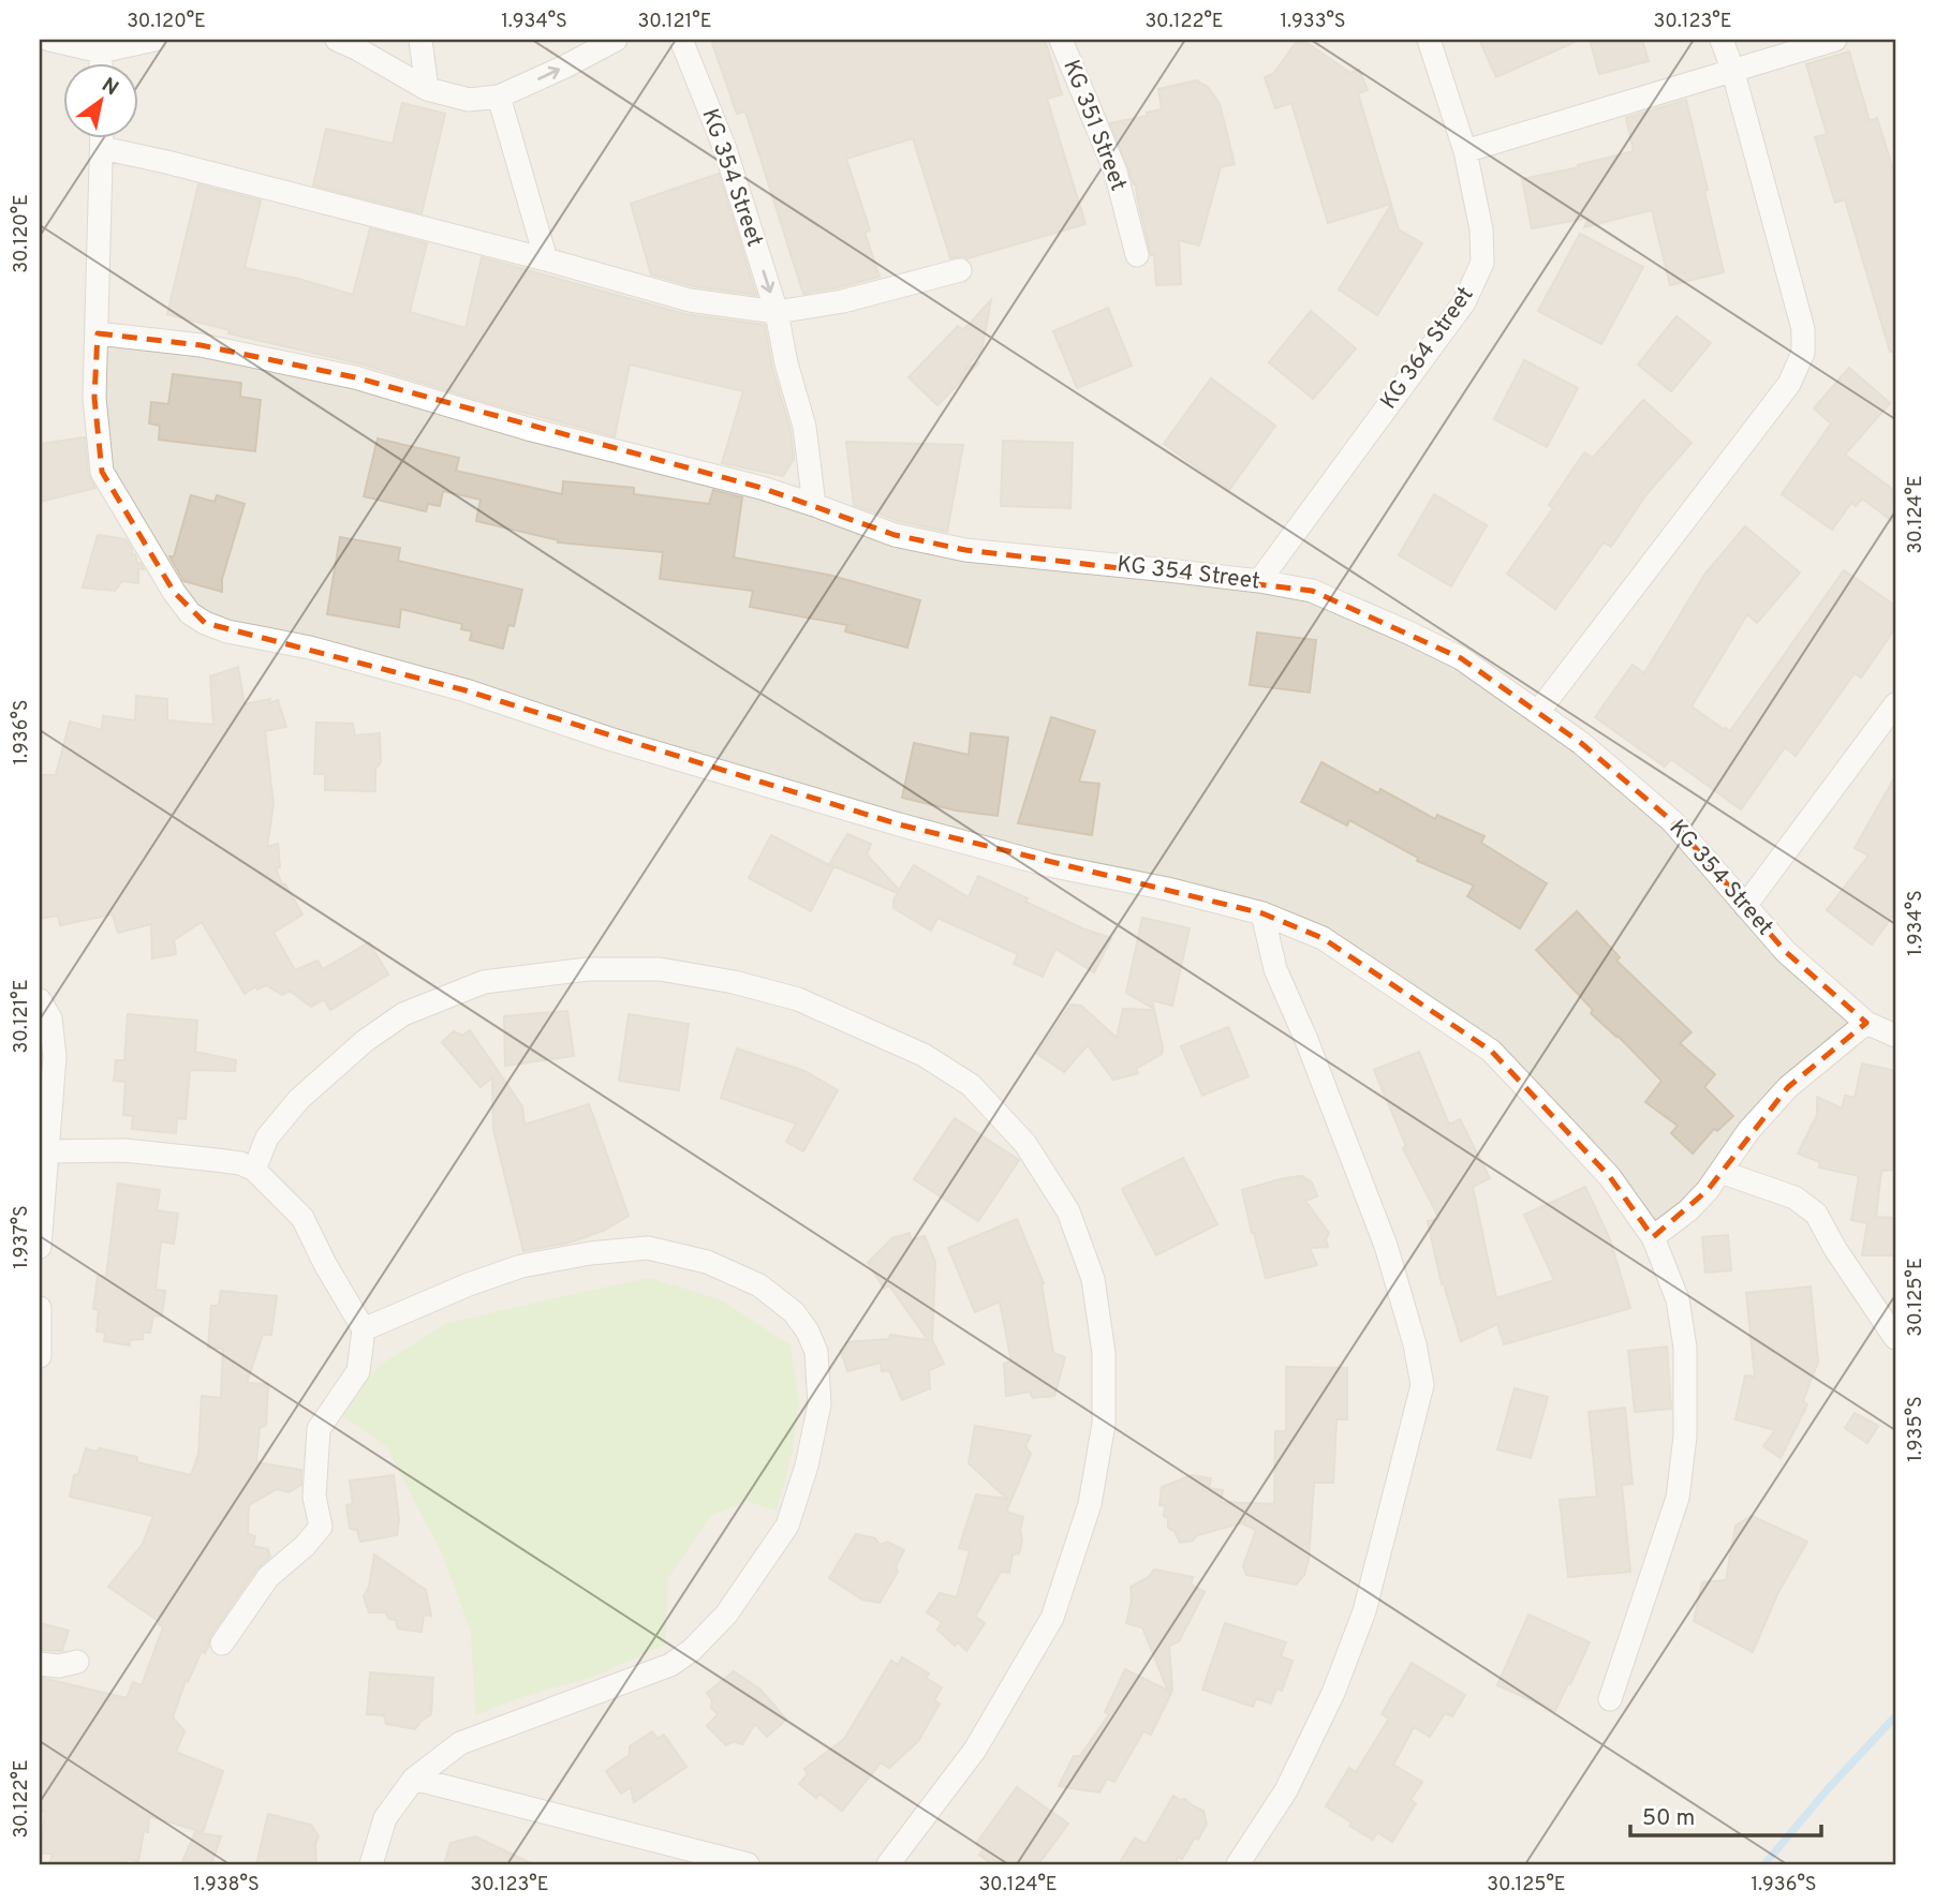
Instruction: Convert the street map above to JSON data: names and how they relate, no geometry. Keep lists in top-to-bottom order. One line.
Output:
{"streets":{"street":["KG 351 Street","KG 354 Street","KG 364 Street"]},"crossings":[["KG 354 Street","KG 364 Street"]],"scale_bar":"50 m","north":"top right","coordinates":["30.120°E","1.934°S","30.121°E","30.122°E","1.933°S","30.123°E","30.124°E","1.936°S","1.937°S","30.125°E","1.935°S","1.938°S"]}
